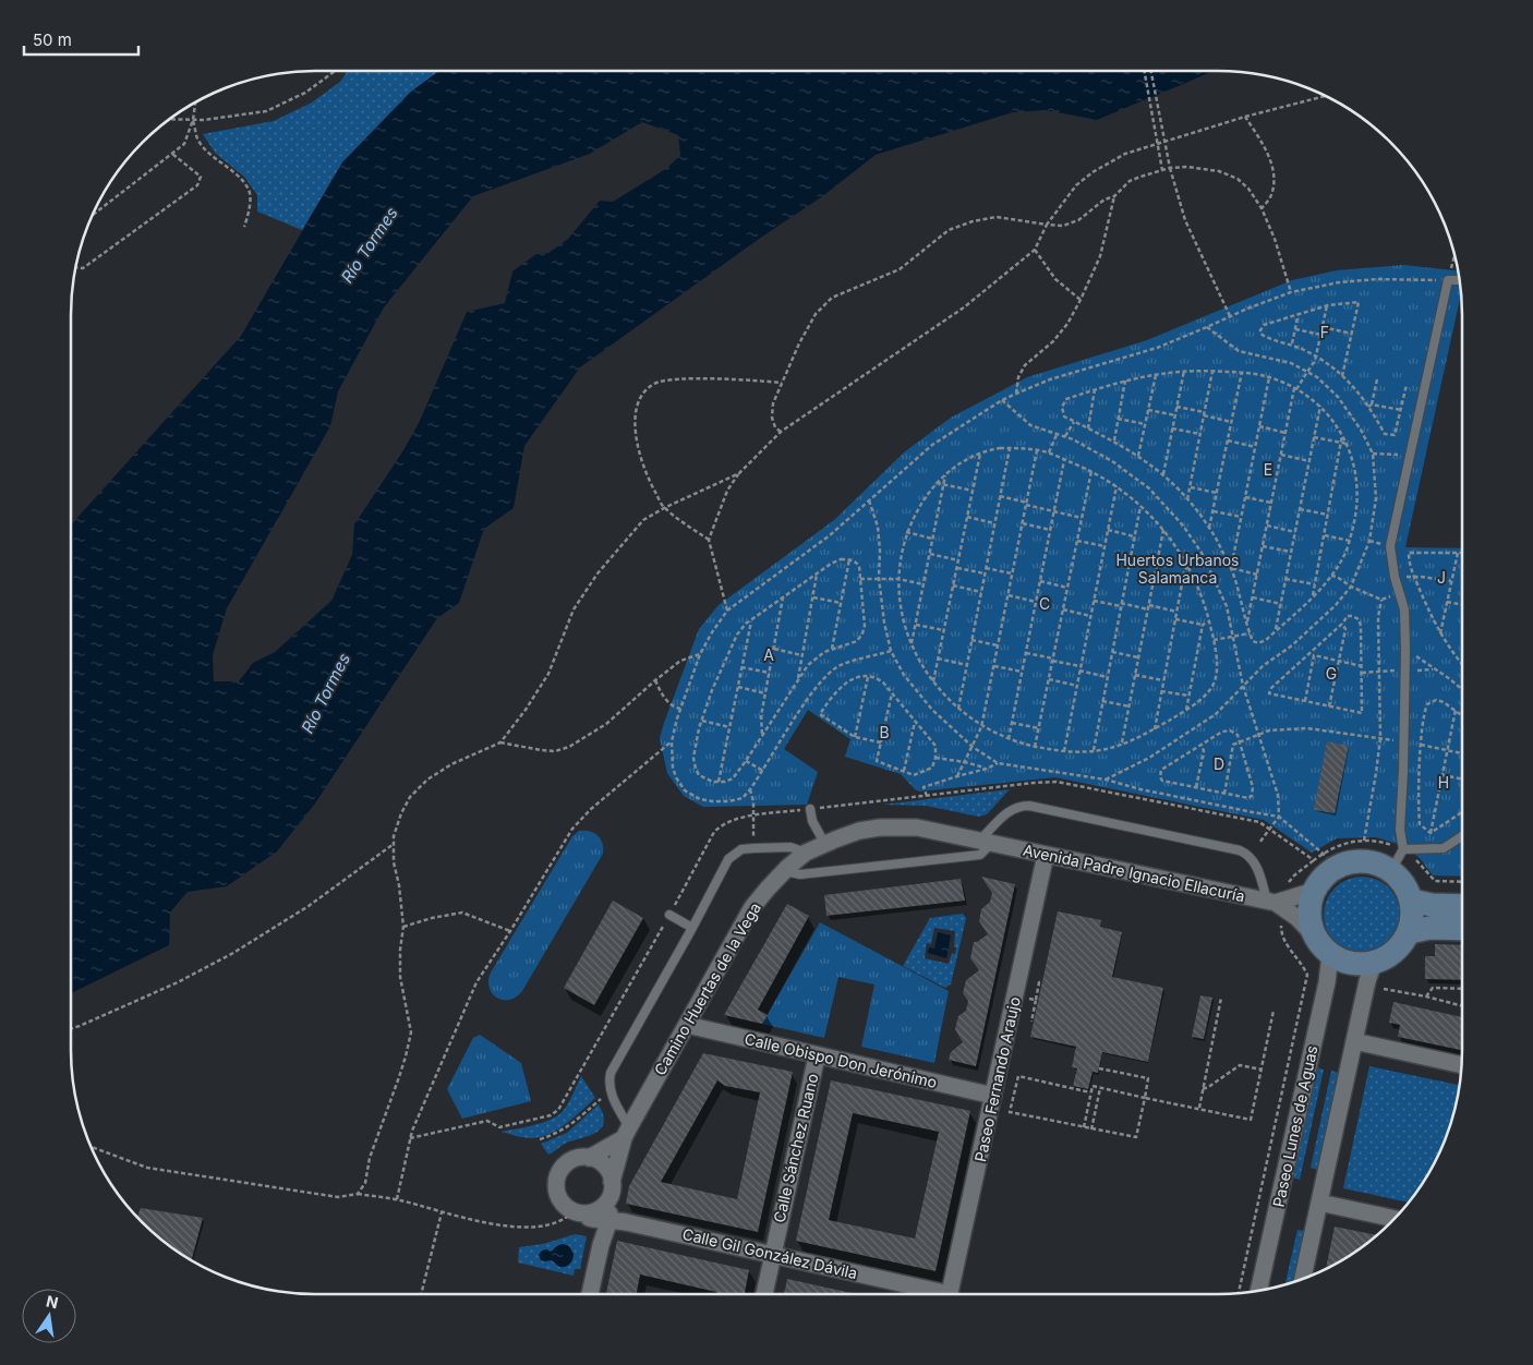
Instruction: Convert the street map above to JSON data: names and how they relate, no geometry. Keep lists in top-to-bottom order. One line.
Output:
{"streets":{"street":["Avenida Padre Ignacio Ellacuría","Camino Huertas de la Vega","Calle Obispo Don Jerónimo","Paseo Fernando Araujo","Paseo Lunes de Aguas","Calle Sánchez Ruano","Calle Gil González Dávila"]},"crossings":[["Avenida Padre Ignacio Ellacuría","Camino Huertas de la Vega"],["Avenida Padre Ignacio Ellacuría","Paseo Fernando Araujo"],["Avenida Padre Ignacio Ellacuría","Paseo Lunes de Aguas"],["Camino Huertas de la Vega","Calle Obispo Don Jerónimo"],["Camino Huertas de la Vega","Calle Gil González Dávila"],["Calle Obispo Don Jerónimo","Paseo Fernando Araujo"],["Calle Obispo Don Jerónimo","Calle Sánchez Ruano"],["Calle Sánchez Ruano","Calle Gil González Dávila"]],"water":["Río Tormes"],"parks":["F","E","Huertos Urbanos Salamanca","J","C","A","G","B","D","H"],"scale_bar":"50 m","north":"top"}
